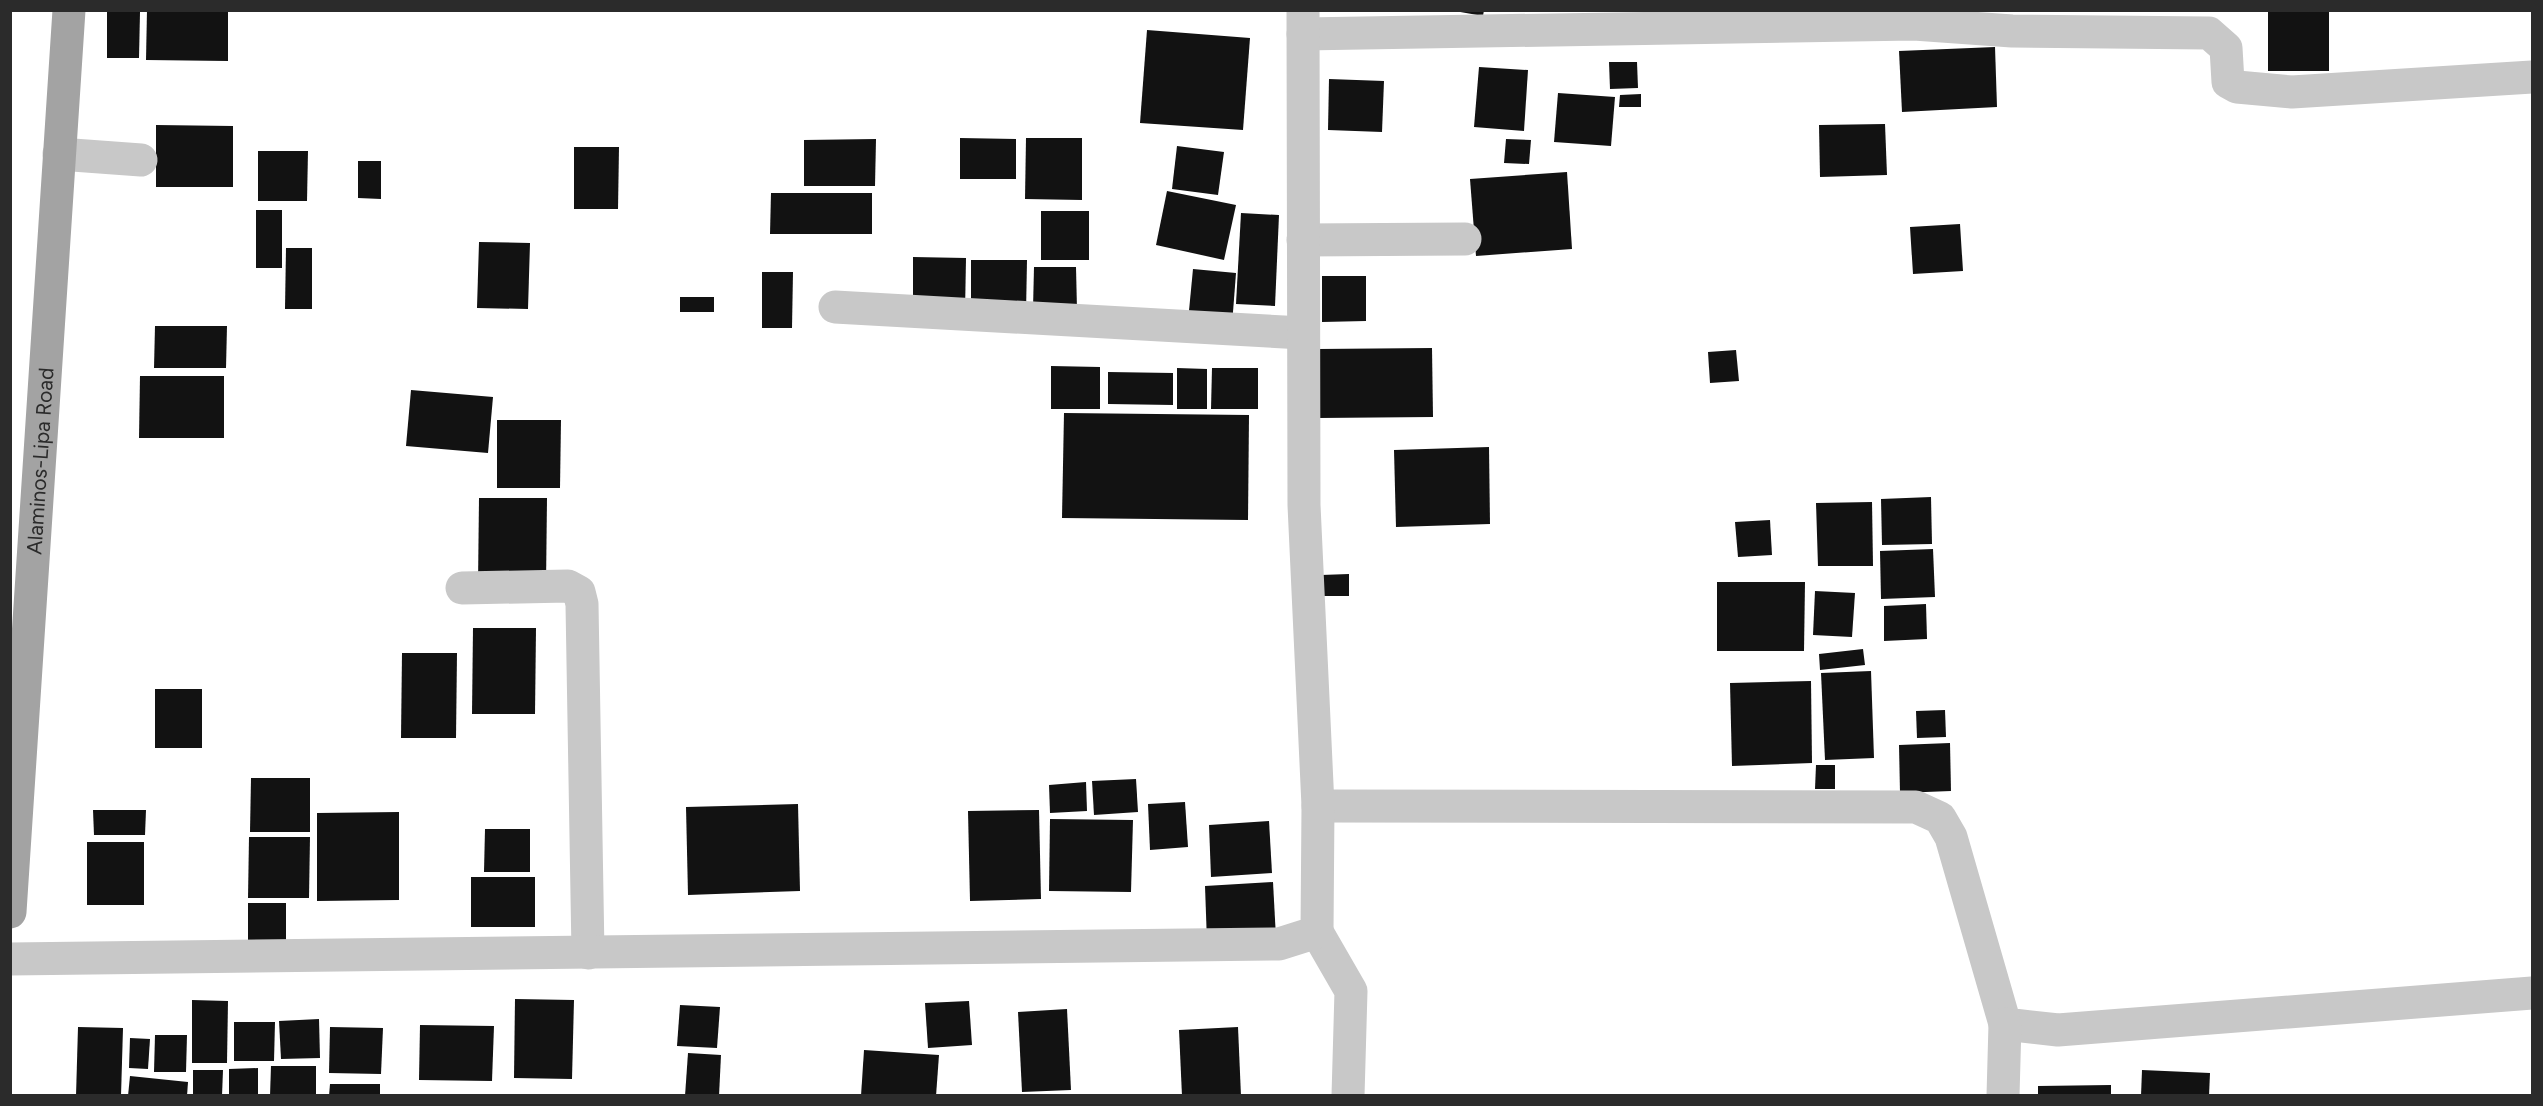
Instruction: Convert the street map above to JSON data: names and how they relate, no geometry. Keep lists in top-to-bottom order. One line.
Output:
{"streets":{"main road":["Alaminos-Lipa Road"]}}
